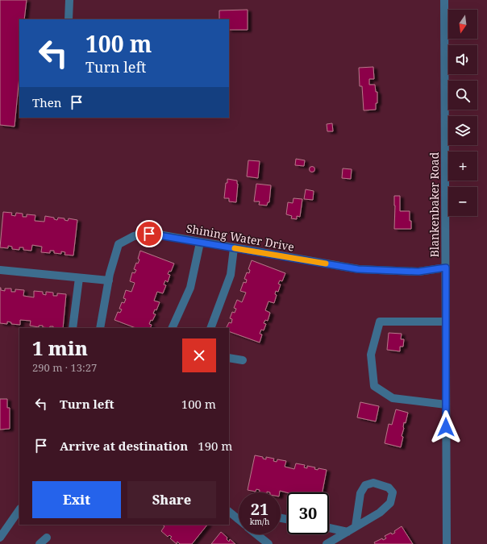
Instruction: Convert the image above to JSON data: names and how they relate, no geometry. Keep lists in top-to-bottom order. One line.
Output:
{"streets":{"street":["Blankenbaker Road","Shining Water Drive"]},"crossings":[["Blankenbaker Road","Shining Water Drive"]],"north":"bottom","page":{"map_buttons":["+","−"],"turn":["100 m","Turn left"],"then":"Then","heading":["1 min","290 m · 13:27"],"list":[{"name":"Turn left","value":"100 m"},{"name":"Arrive at destination","value":"190 m"}],"buttons":["Exit","Share"],"speed":"21 km/h","limit":"30"}}
